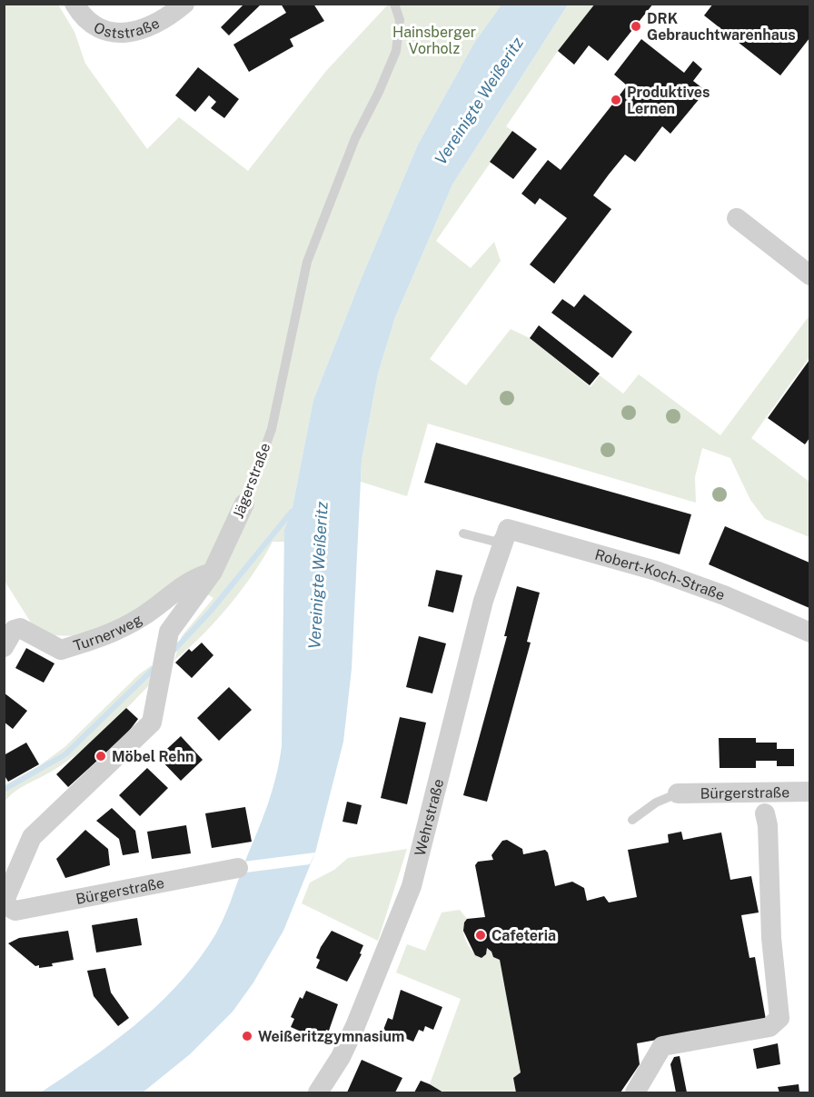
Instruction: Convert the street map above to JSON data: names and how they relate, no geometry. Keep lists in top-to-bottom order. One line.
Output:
{"streets":{"street":["Oststraße","Jägerstraße","Robert-Koch-Straße","Turnerweg","Bürgerstraße","Wehrstraße"]},"crossings":[["Jägerstraße","Turnerweg"],["Jägerstraße","Bürgerstraße"],["Robert-Koch-Straße","Wehrstraße"]],"water":["Vereinigte Weißeritz"],"parks":["Hainsberger Vorholz"],"places":["DRK Gebrauchtwarenhaus","Produktives Lernen","Möbel Rehn","Cafeteria","Weißeritzgymnasium"]}
